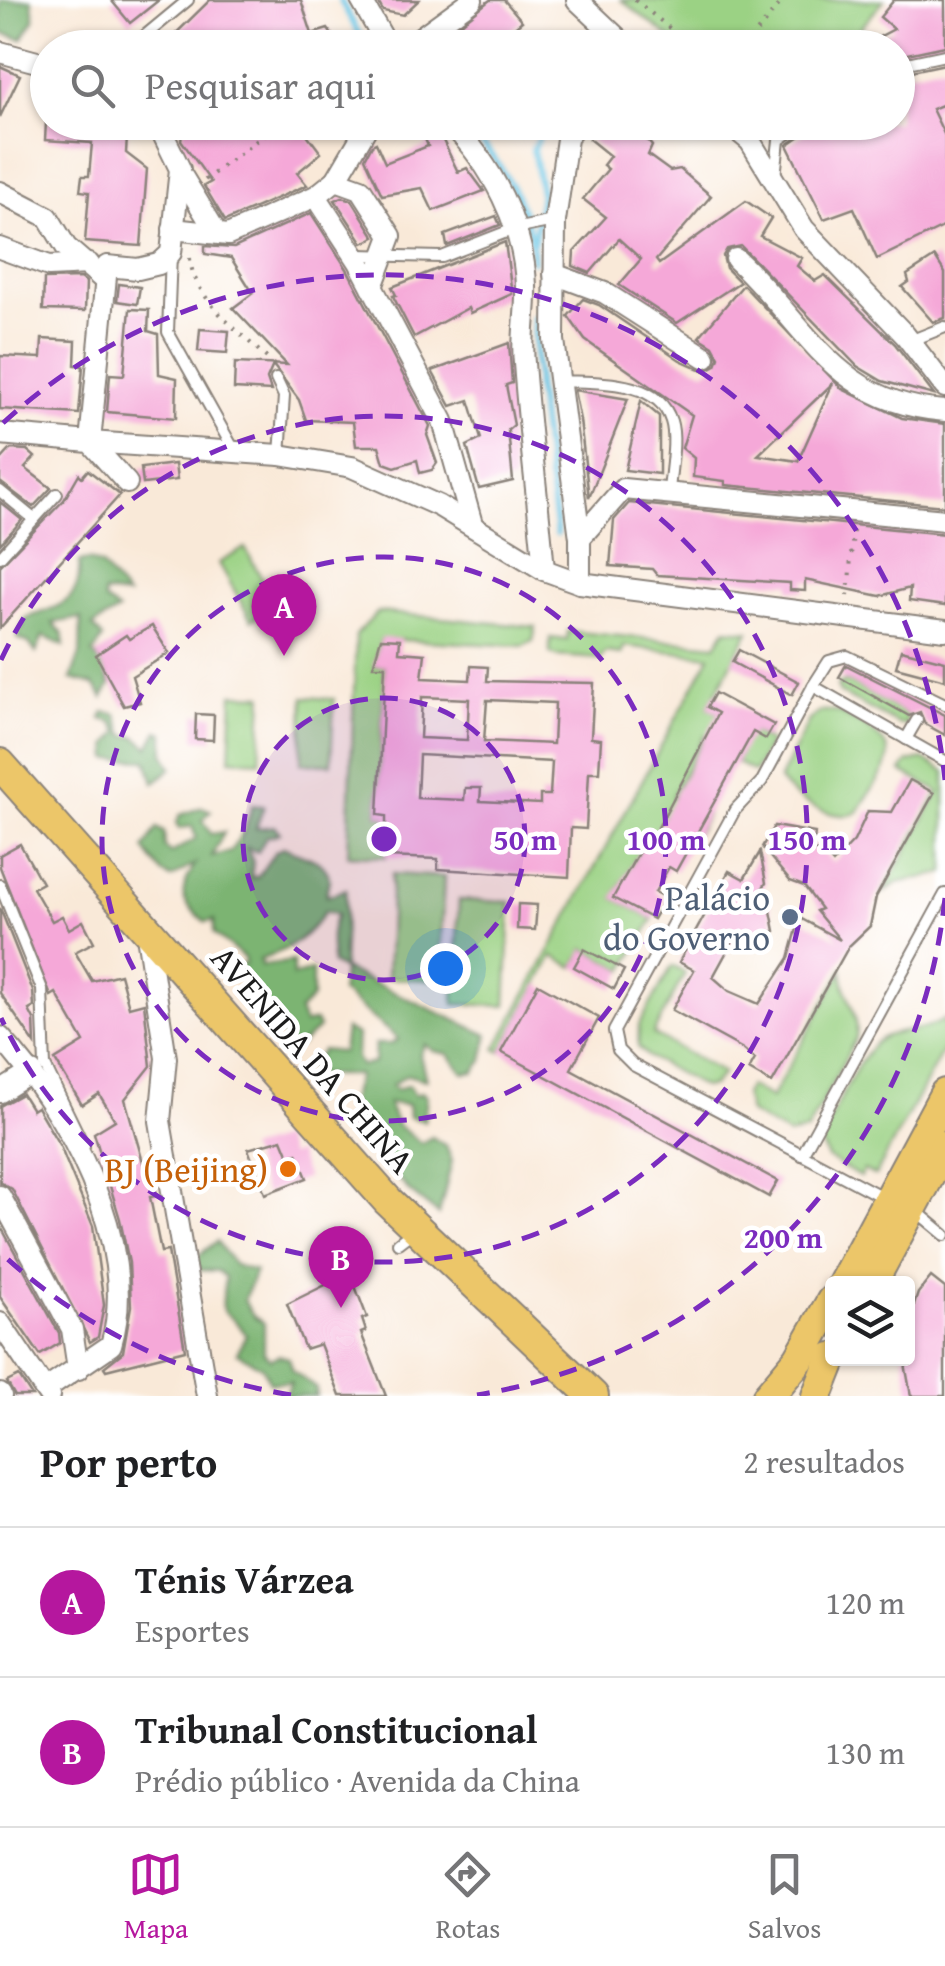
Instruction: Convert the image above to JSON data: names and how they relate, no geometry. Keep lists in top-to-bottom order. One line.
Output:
{"streets":{"main road":["AVENIDA DA CHINA"]},"places":["Palácio do Governo","BJ (Beijing)"],"page":{"search":"Pesquisar aqui","pins":["A","B"],"heading":["Por perto","2 resultados"],"list":[{"mark":"A","name":"Ténis Várzea","note":"Esportes","value":"120 m"},{"mark":"B","name":"Tribunal Constitucional","note":"Prédio público · Avenida da China","value":"130 m"}],"nav":["Mapa","Rotas","Salvos"]},"rings":["50 m","100 m","150 m","200 m"]}
